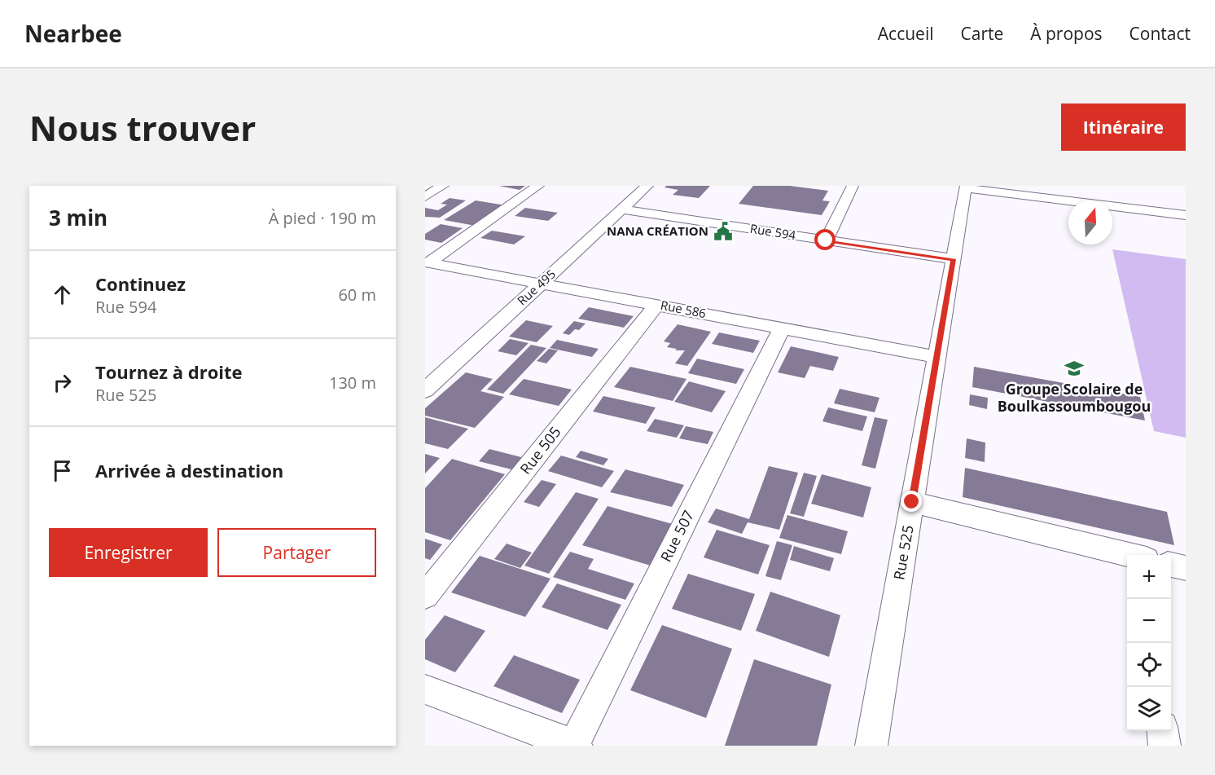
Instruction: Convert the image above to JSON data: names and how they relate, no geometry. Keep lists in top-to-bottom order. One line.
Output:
{"streets":{"street":["Rue 594","Rue 495","Rue 586","Rue 505","Rue 507","Rue 525"]},"crossings":[["Rue 594","Rue 495"],["Rue 594","Rue 525"],["Rue 495","Rue 586"],["Rue 586","Rue 505"],["Rue 586","Rue 507"],["Rue 586","Rue 525"]],"places":{"public building":["NANA CRÉATION"],"school or university":["Groupe Scolaire de Boulkassoumbougou"]},"north":"top","page":{"header":"Nearbee","nav":["Accueil","Carte","À propos","Contact"],"buttons":["Itinéraire",["Enregistrer","Partager"]],"title":"Nous trouver","heading":["3 min","À pied · 190 m"],"list":[["Continuez","Rue 594","60 m"],["Tournez à droite","Rue 525","130 m"],"Arrivée à destination"],"map_buttons":["+","−"]}}
